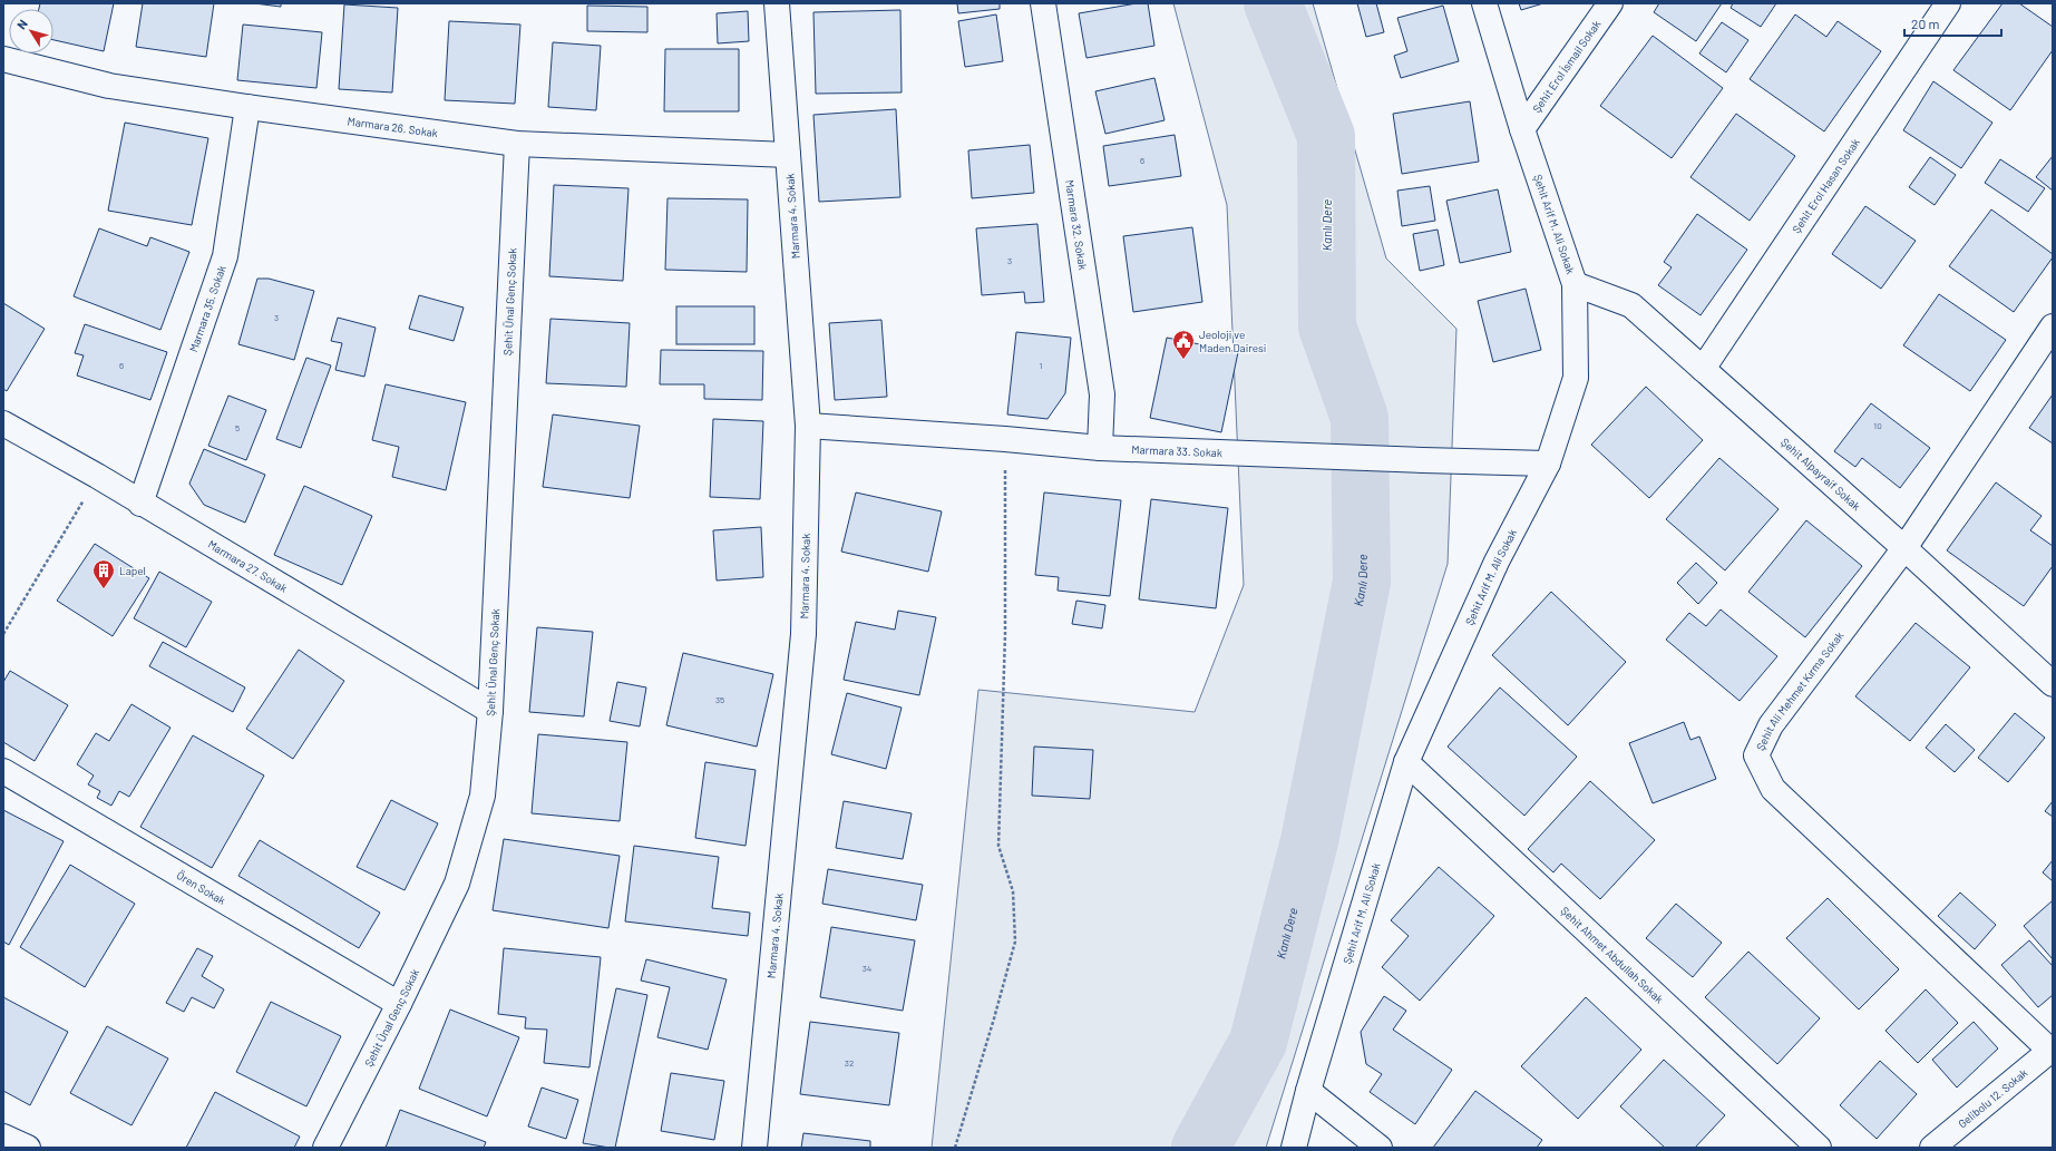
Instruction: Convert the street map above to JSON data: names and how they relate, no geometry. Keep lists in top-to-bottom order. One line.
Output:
{"streets":{"street":["Şehit Erol İsmail Sokak","Marmara 26. Sokak","Şehit Erol Hasan Sokak","Marmara 4. Sokak","Şehit Arif M. Ali Sokak","Marmara 32. Sokak","Şehit Ünal Genç Sokak","Marmara 35. Sokak","Marmara 33. Sokak","Şehit Alpayraif Sokak","Marmara 27. Sokak","Şehit Ali Mehmet Kırma Sokak","Ören Sokak","Şehit Ahmet Abdullah Sokak","Gelibolu 12. Sokak"]},"crossings":[["Şehit Erol İsmail Sokak","Şehit Arif M. Ali Sokak"],["Marmara 26. Sokak","Marmara 4. Sokak"],["Marmara 26. Sokak","Şehit Ünal Genç Sokak"],["Marmara 26. Sokak","Marmara 35. Sokak"],["Şehit Erol Hasan Sokak","Şehit Alpayraif Sokak"],["Marmara 4. Sokak","Marmara 33. Sokak"],["Şehit Arif M. Ali Sokak","Marmara 33. Sokak"],["Şehit Arif M. Ali Sokak","Şehit Alpayraif Sokak"],["Şehit Arif M. Ali Sokak","Şehit Ahmet Abdullah Sokak"],["Marmara 32. Sokak","Marmara 33. Sokak"],["Şehit Ünal Genç Sokak","Marmara 27. Sokak"],["Şehit Ünal Genç Sokak","Ören Sokak"],["Marmara 35. Sokak","Marmara 27. Sokak"],["Şehit Alpayraif Sokak","Şehit Ali Mehmet Kırma Sokak"],["Şehit Ali Mehmet Kırma Sokak","Gelibolu 12. Sokak"]],"water":["Kanlı Dere"],"places":{"public building":["Jeoloji ve Maden Dairesi"],"building":["Lapel"]},"house_numbers":["6","3","3","6","1","10","5","35","34","32"],"scale_bar":"20 m","north":"top left"}
